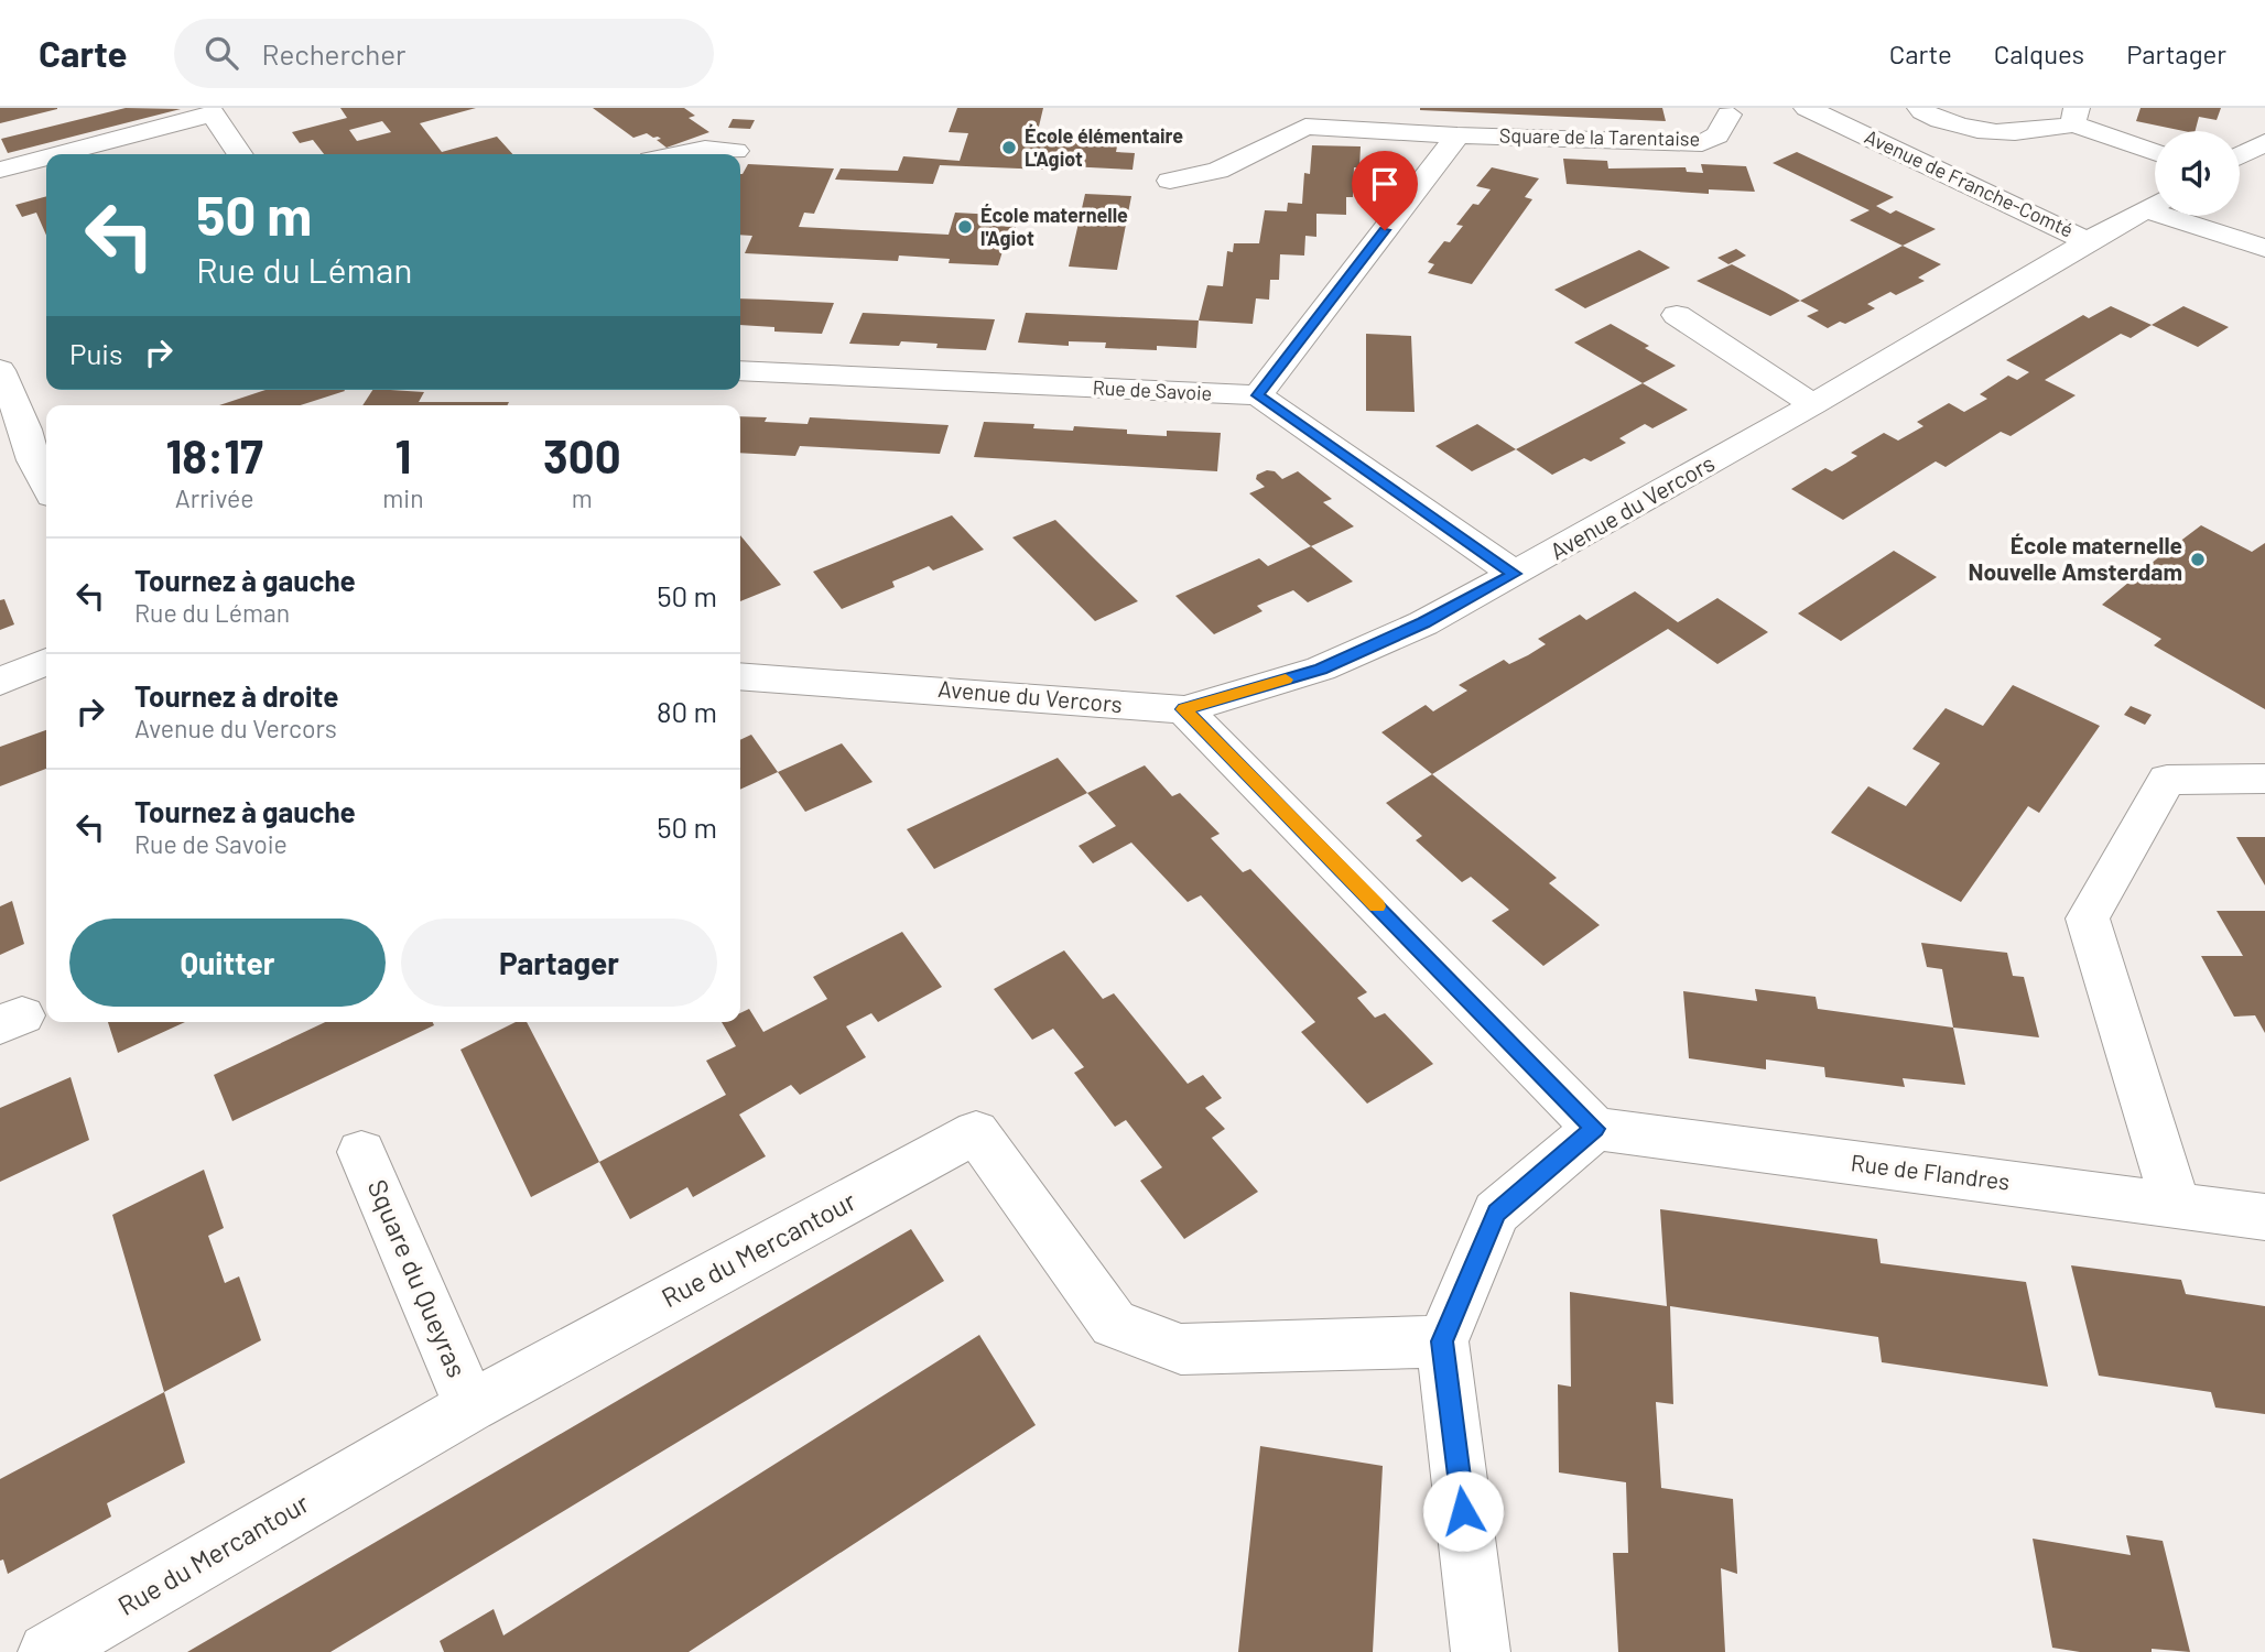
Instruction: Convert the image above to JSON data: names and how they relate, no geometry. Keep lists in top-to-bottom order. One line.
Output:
{"streets":{"street":["Square de la Tarentaise","Avenue de Franche-Comté","Rue de Savoie","Avenue du Vercors","Rue de Flandres","Rue du Mercantour","Square du Queyras"]},"crossings":[["Avenue de Franche-Comté","Avenue du Vercors"],["Rue du Mercantour","Square du Queyras"]],"places":["École élémentaire L'Agiot","École maternelle l'Agiot","École maternelle Nouvelle Amsterdam"],"page":{"header":"Carte","search":"Rechercher","nav":["Carte","Calques","Partager"],"turn":["50 m","Rue du Léman"],"then":"Puis","eta":["18:17","Arrivée","1","min","300","m"],"list":[{"name":"Tournez à gauche","note":"Rue du Léman","value":"50 m"},{"name":"Tournez à droite","note":"Avenue du Vercors","value":"80 m"},{"name":"Tournez à gauche","note":"Rue de Savoie","value":"50 m"}],"buttons":["Quitter","Partager"]}}
